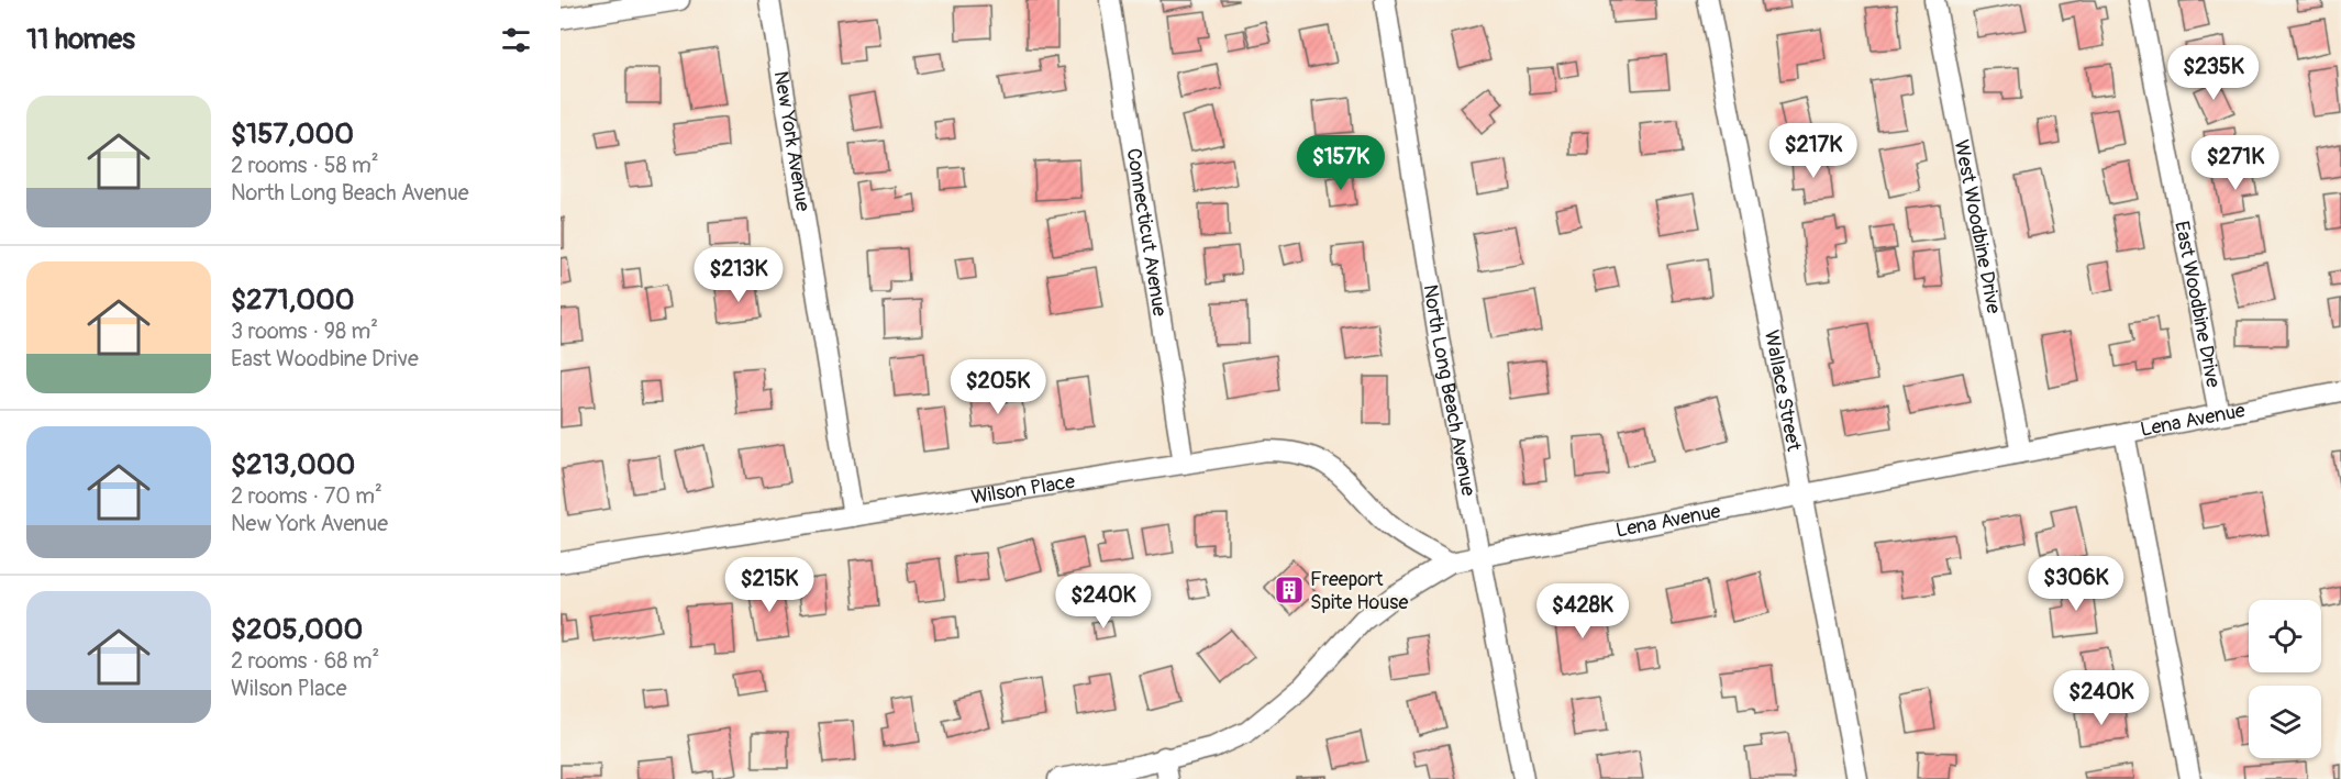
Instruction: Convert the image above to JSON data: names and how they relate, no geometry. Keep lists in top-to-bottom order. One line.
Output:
{"streets":{"street":["New York Avenue","West Woodbine Drive","Connecticut Avenue","East Woodbine Drive","North Long Beach Avenue","Wallace Street","Lena Avenue","Wilson Place"]},"crossings":[["New York Avenue","Wilson Place"],["West Woodbine Drive","Lena Avenue"],["Connecticut Avenue","Wilson Place"],["East Woodbine Drive","Lena Avenue"],["North Long Beach Avenue","Lena Avenue"],["Wallace Street","Lena Avenue"],["Lena Avenue","Wilson Place"]],"places":{"building":["Freeport Spite House"]},"page":{"heading":"11 homes","price":["$235K","$217K","$157K","$271K","$213K","$205K","$306K","$215K","$240K","$428K","$240K"],"list":[{"name":"$157,000","note":"2 rooms · 58 m² · North Long Beach Avenue"},{"name":"$271,000","note":"3 rooms · 98 m² · East Woodbine Drive"},{"name":"$213,000","note":"2 rooms · 70 m² · New York Avenue"},{"name":"$205,000","note":"2 rooms · 68 m² · Wilson Place"}]}}
